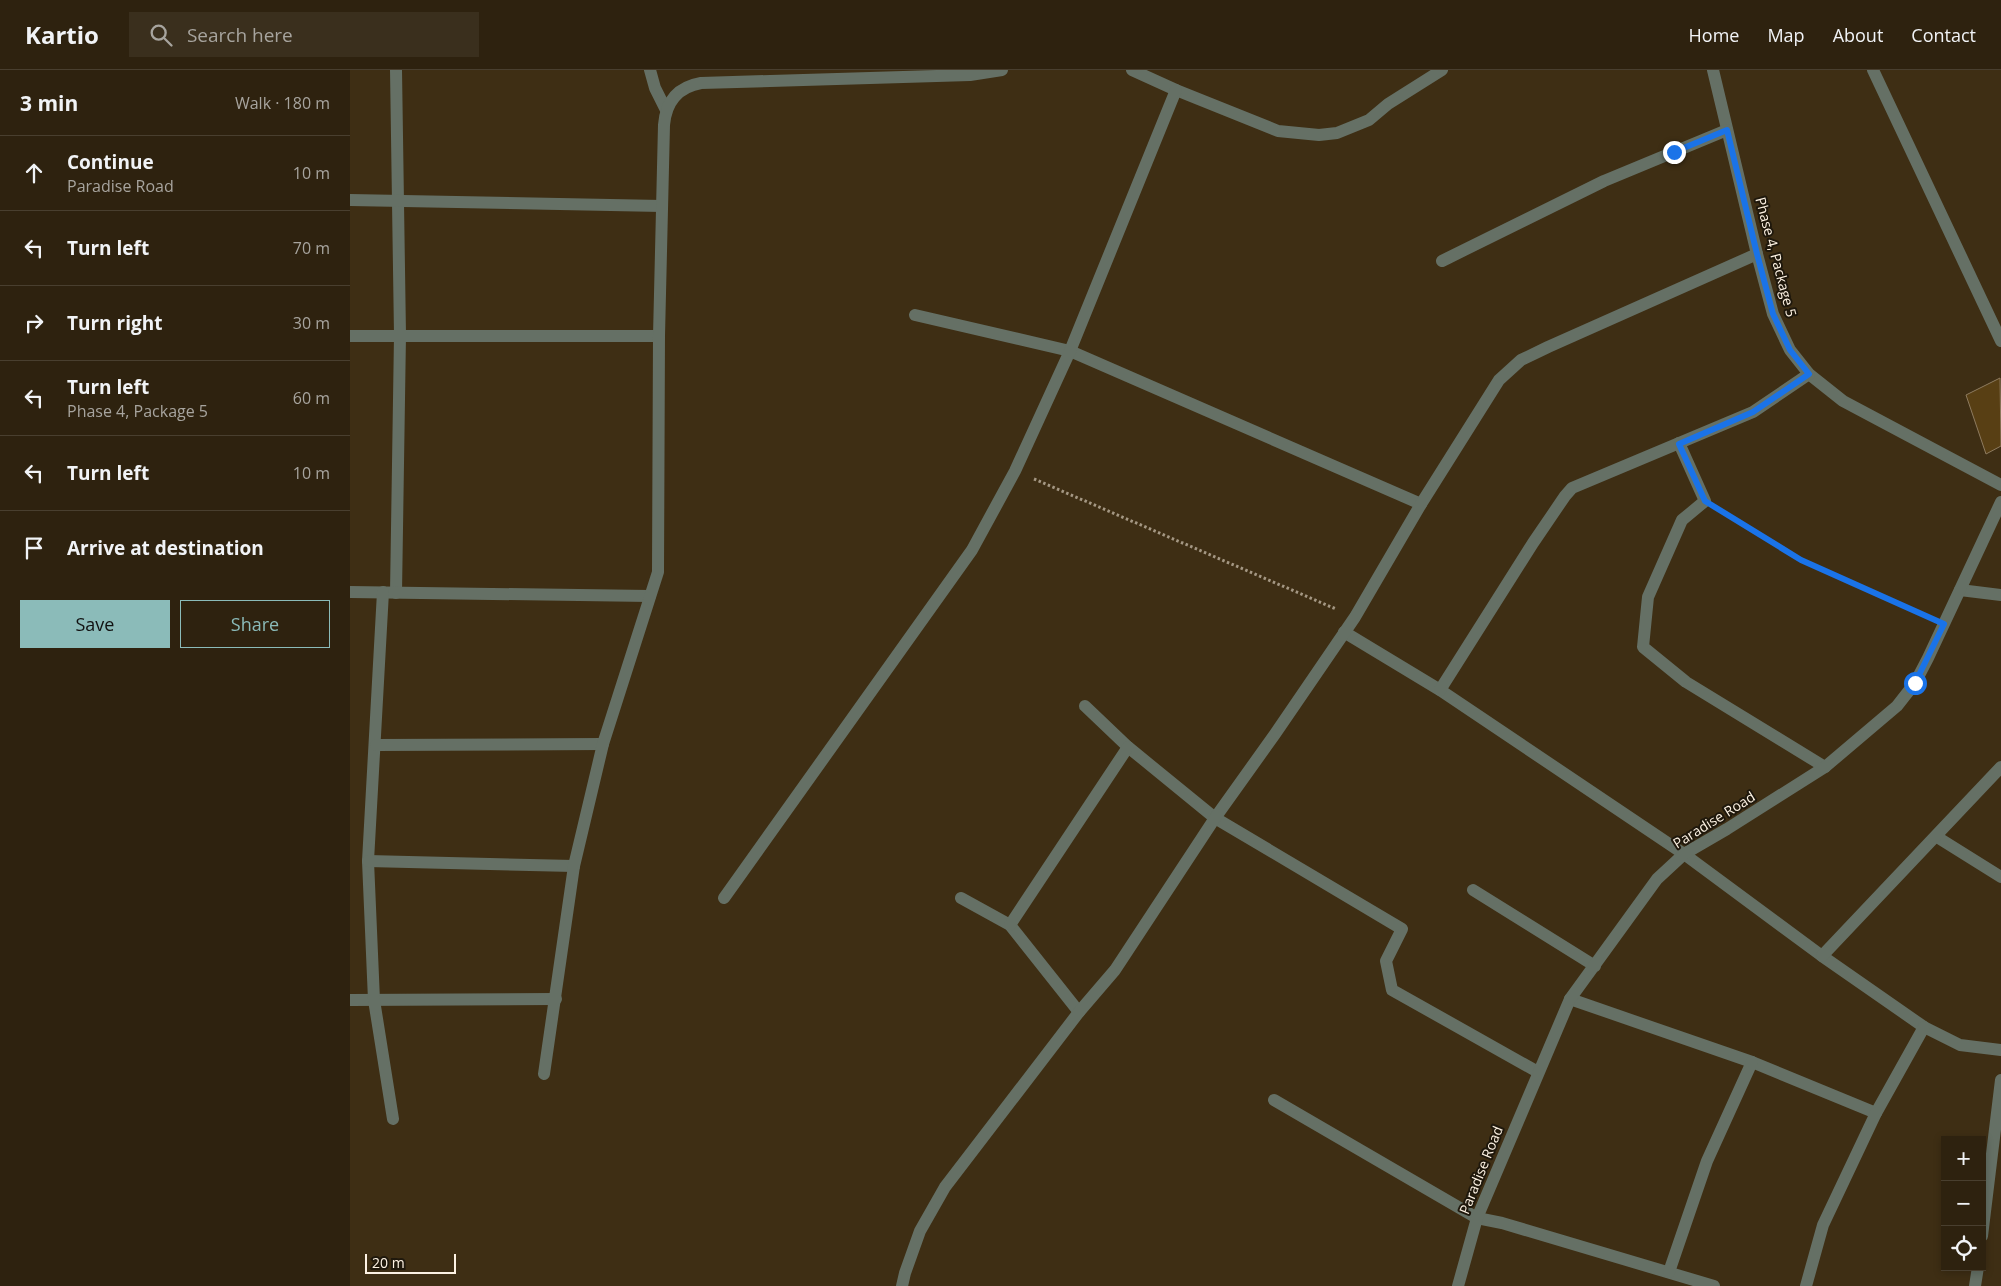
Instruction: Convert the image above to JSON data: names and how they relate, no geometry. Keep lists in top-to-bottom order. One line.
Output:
{"streets":{"street":["Phase 4, Package 5","Paradise Road"]},"scale_bar":"20 m","page":{"header":"Kartio","search":"Search here","nav":["Home","Map","About","Contact"],"heading":["3 min","Walk · 180 m"],"list":[["Continue","Paradise Road","10 m"],["Turn left","70 m"],["Turn right","30 m"],["Turn left","Phase 4, Package 5","60 m"],["Turn left","10 m"],"Arrive at destination"],"buttons":["Save","Share"],"map_buttons":["+","−"],"scale":"20 m"}}
